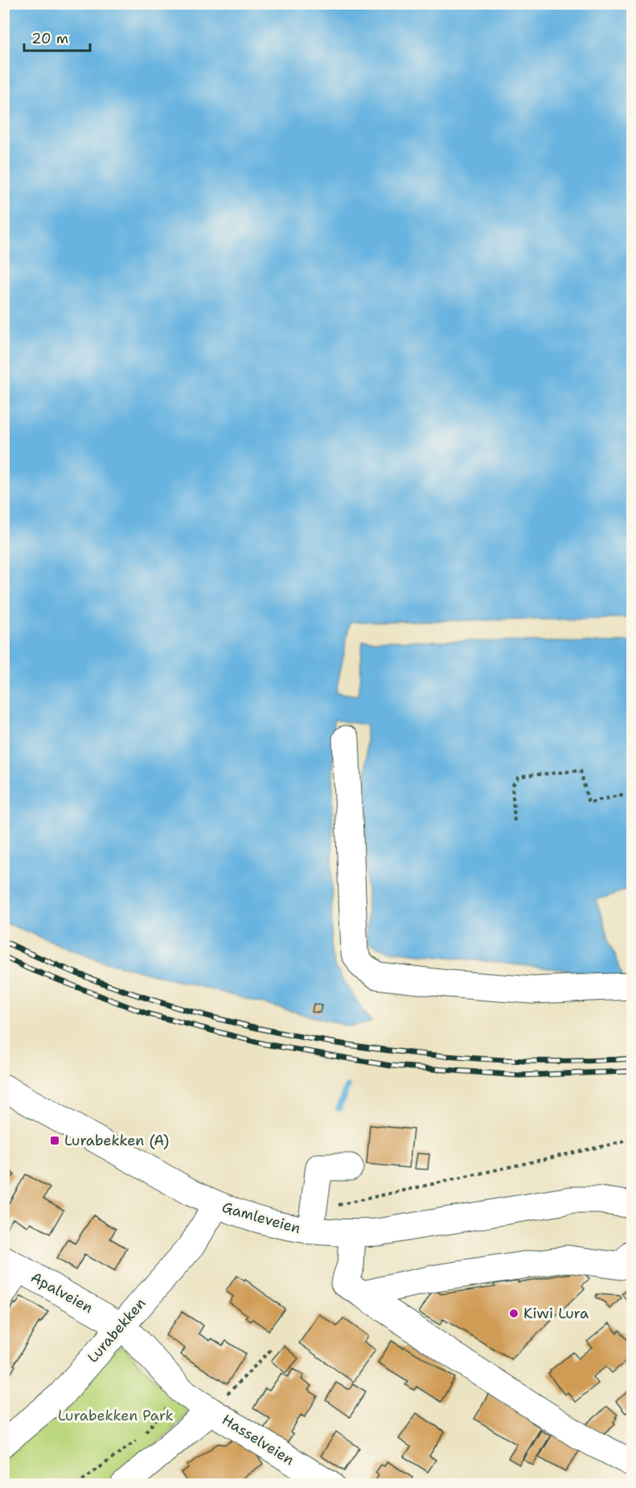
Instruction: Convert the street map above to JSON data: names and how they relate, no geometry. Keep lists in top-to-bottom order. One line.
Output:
{"streets":{"street":["Gamleveien","Apalveien","Lurabekken","Hasselveien"]},"crossings":[["Gamleveien","Lurabekken"],["Apalveien","Lurabekken"],["Apalveien","Hasselveien"],["Lurabekken","Hasselveien"]],"parks":["Lurabekken Park"],"places":{"transit":["Lurabekken (A)"],"other":["Kiwi Lura"]},"scale_bar":"20 m"}
